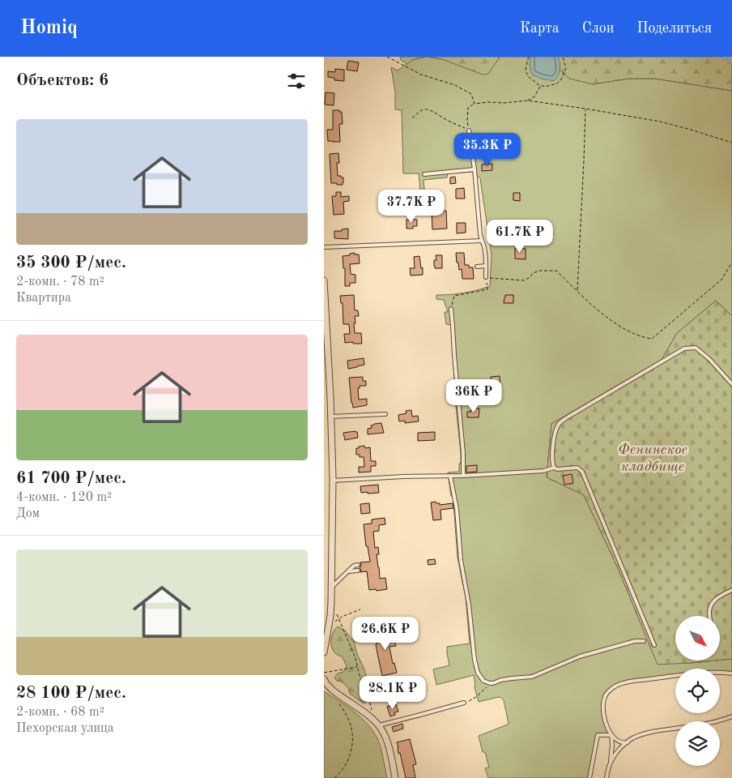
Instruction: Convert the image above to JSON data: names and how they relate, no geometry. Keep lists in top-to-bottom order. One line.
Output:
{"parks":["Фенинское кладбище"],"north":"bottom right","page":{"header":"Homiq","nav":["Карта","Слои","Поделиться"],"heading":"Объектов: 6","list":[{"name":"35 300 ₽/мес.","note":"2-комн. · 78 m² · Квартира"},{"name":"61 700 ₽/мес.","note":"4-комн. · 120 m² · Дом"},{"name":"28 100 ₽/мес.","note":"2-комн. · 68 m² · Пехорская улица"}],"price":["35.3K ₽","37.7K ₽","61.7K ₽","36K ₽","26.6K ₽","28.1K ₽"]}}
